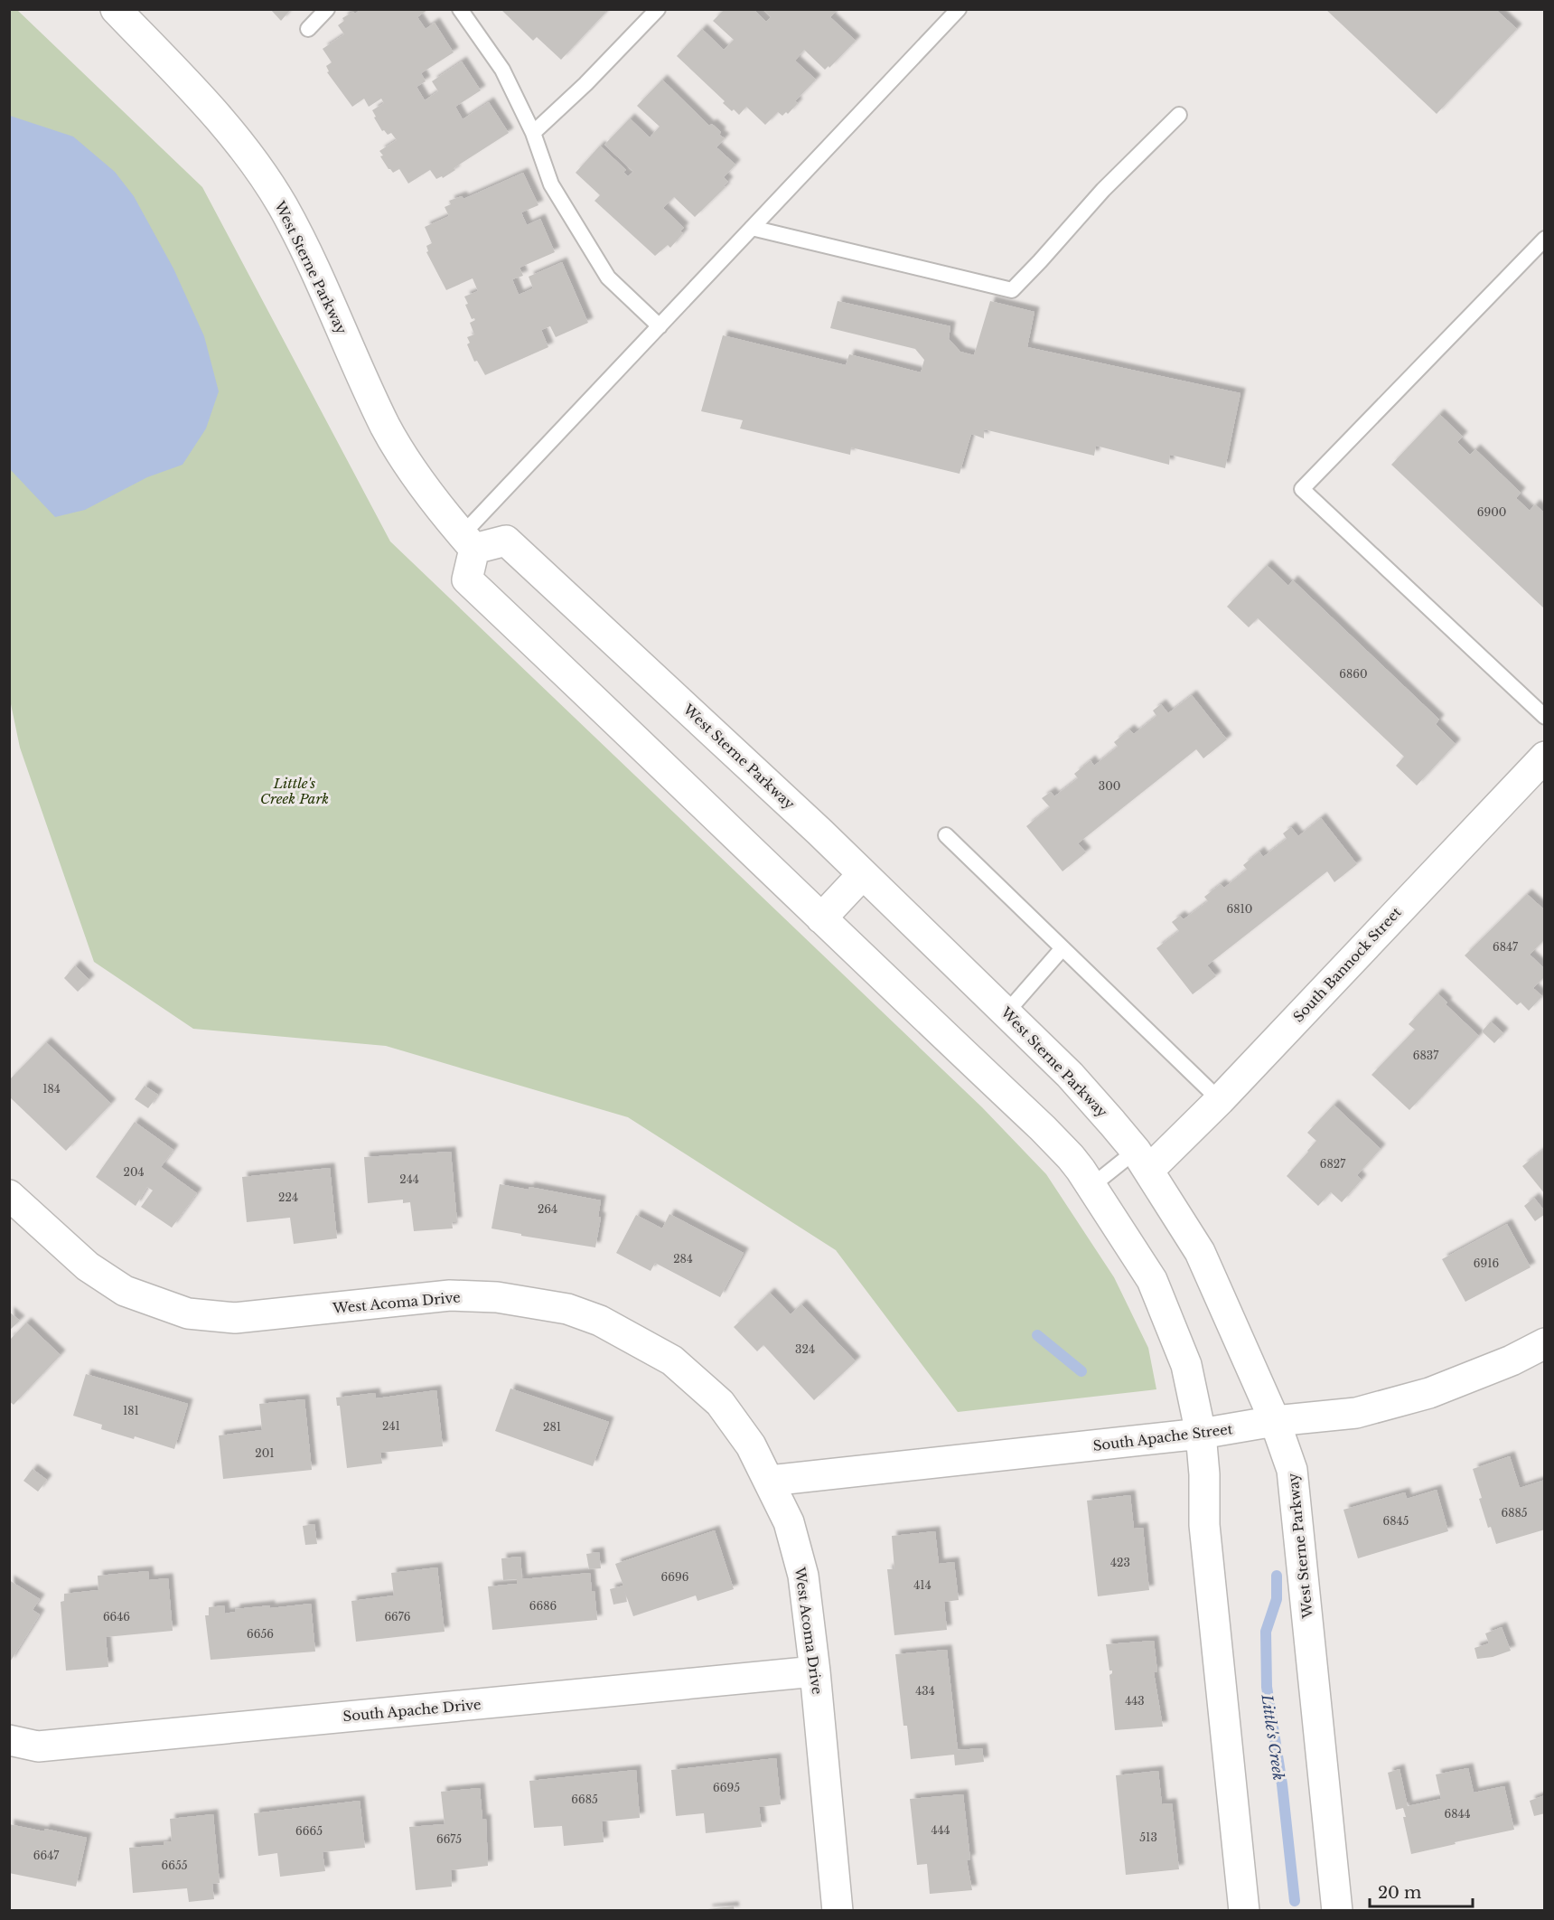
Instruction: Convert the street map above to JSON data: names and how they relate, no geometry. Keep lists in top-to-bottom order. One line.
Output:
{"streets":{"street":["West Sterne Parkway","South Bannock Street","West Acoma Drive","South Apache Street","South Apache Drive"]},"crossings":[["West Sterne Parkway","South Bannock Street"],["West Sterne Parkway","South Apache Street"],["West Acoma Drive","South Apache Street"],["West Acoma Drive","South Apache Drive"]],"water":["Little's Creek"],"parks":["Little's Creek Park"],"house_numbers":["6900","6860","300","6810","6847","6837","184","6827","204","244","224","264","284","6916","324","181","241","281","201","6885","6845","423","6696","414","6686","6646","6676","6656","434","443","6695","6685","6844","444","6665","513","6675","6647","6655"],"scale_bar":"20 m"}
